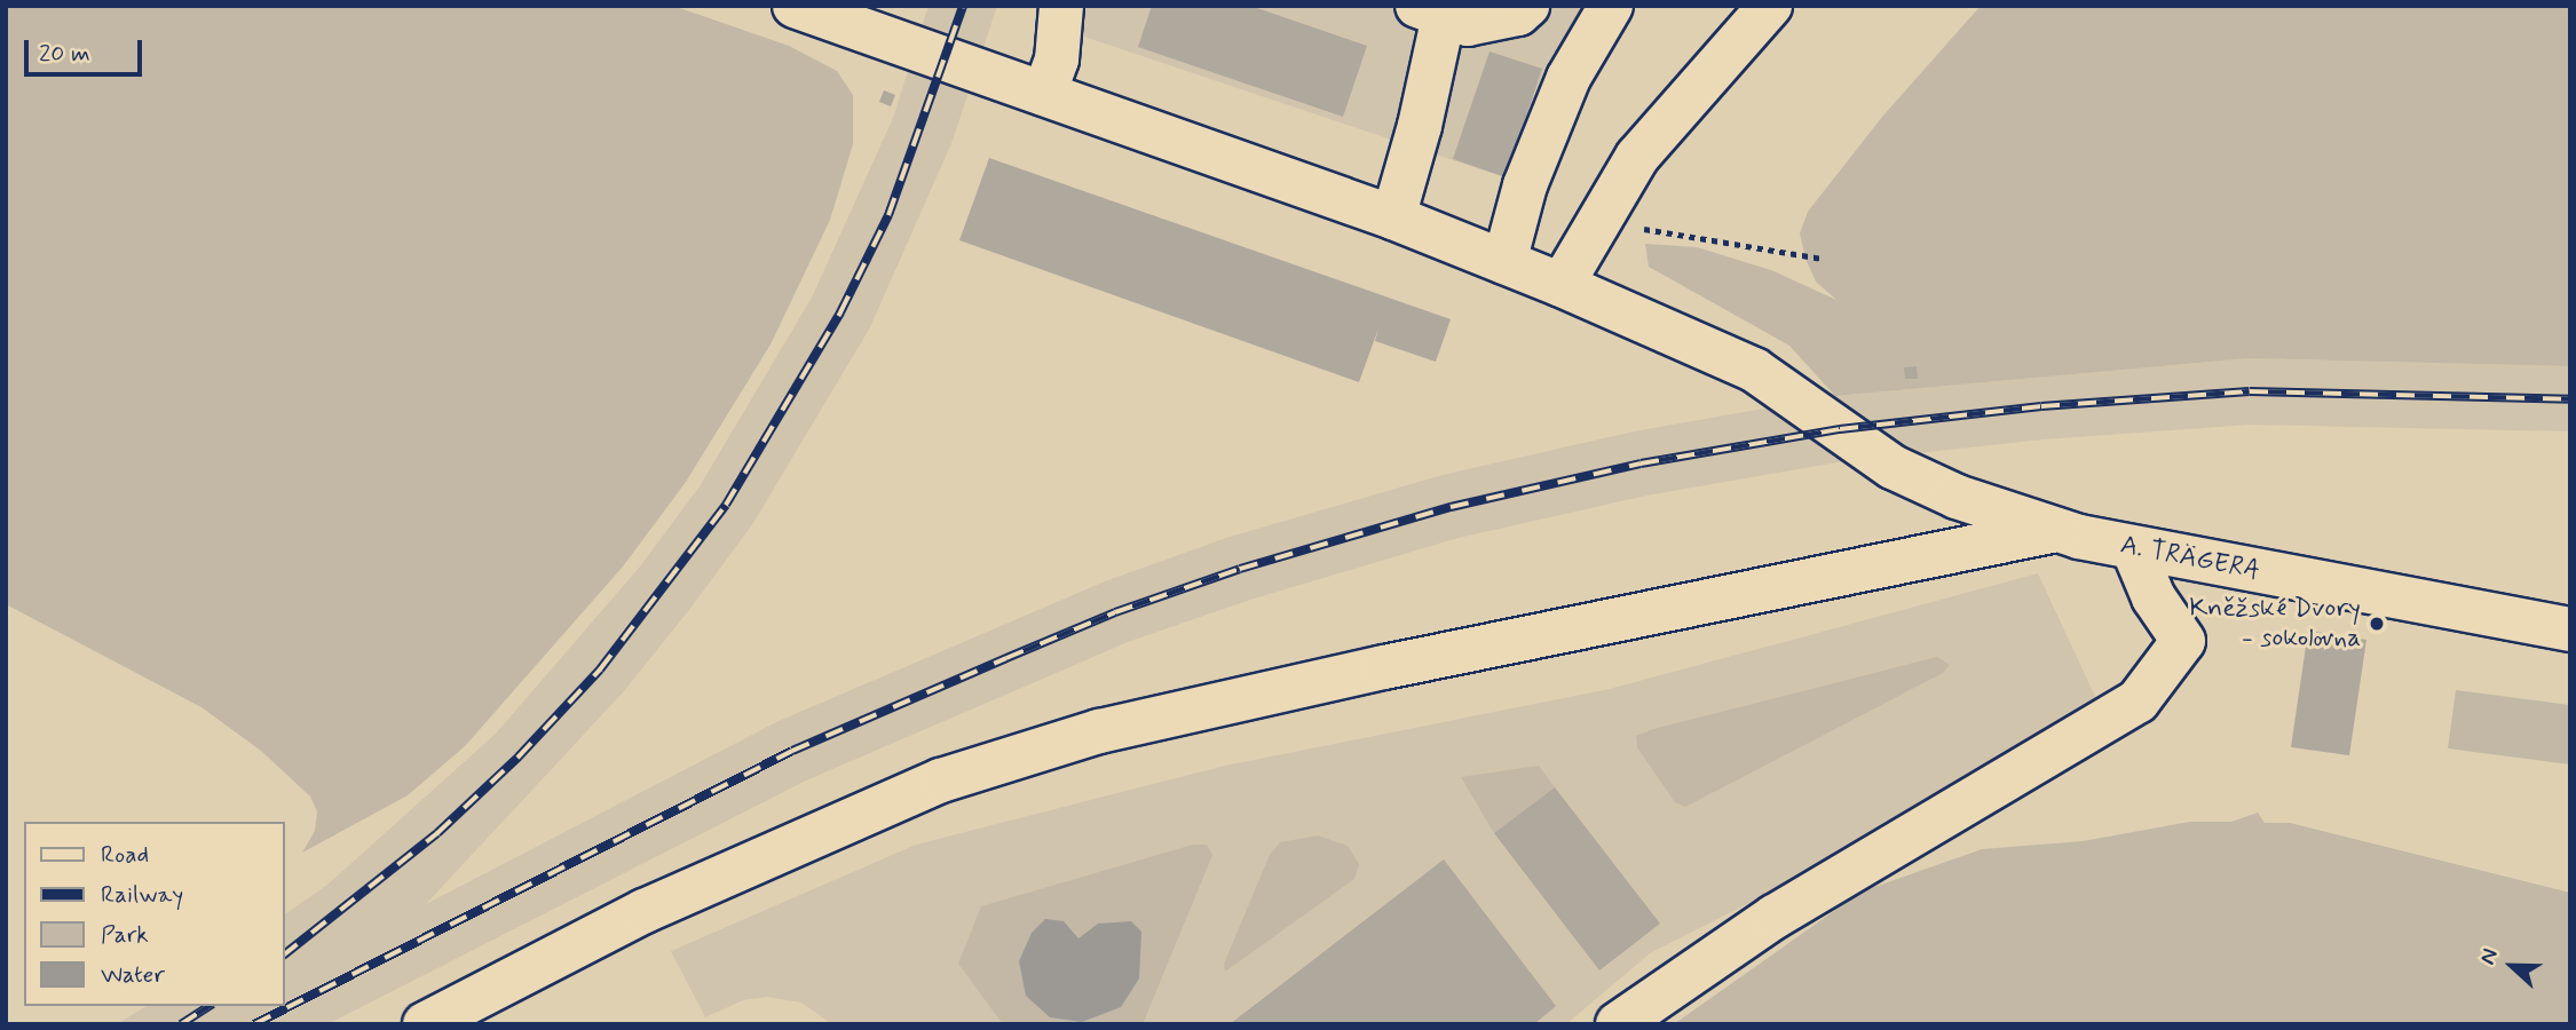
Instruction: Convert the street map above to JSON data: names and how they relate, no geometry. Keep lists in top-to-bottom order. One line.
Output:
{"streets":{"street":["A. TRÄGERA"]},"places":["Kněžské Dvory - sokolovna"],"legend":["Road","Railway","Park","Water"],"scale_bar":"20 m","north":"left"}
